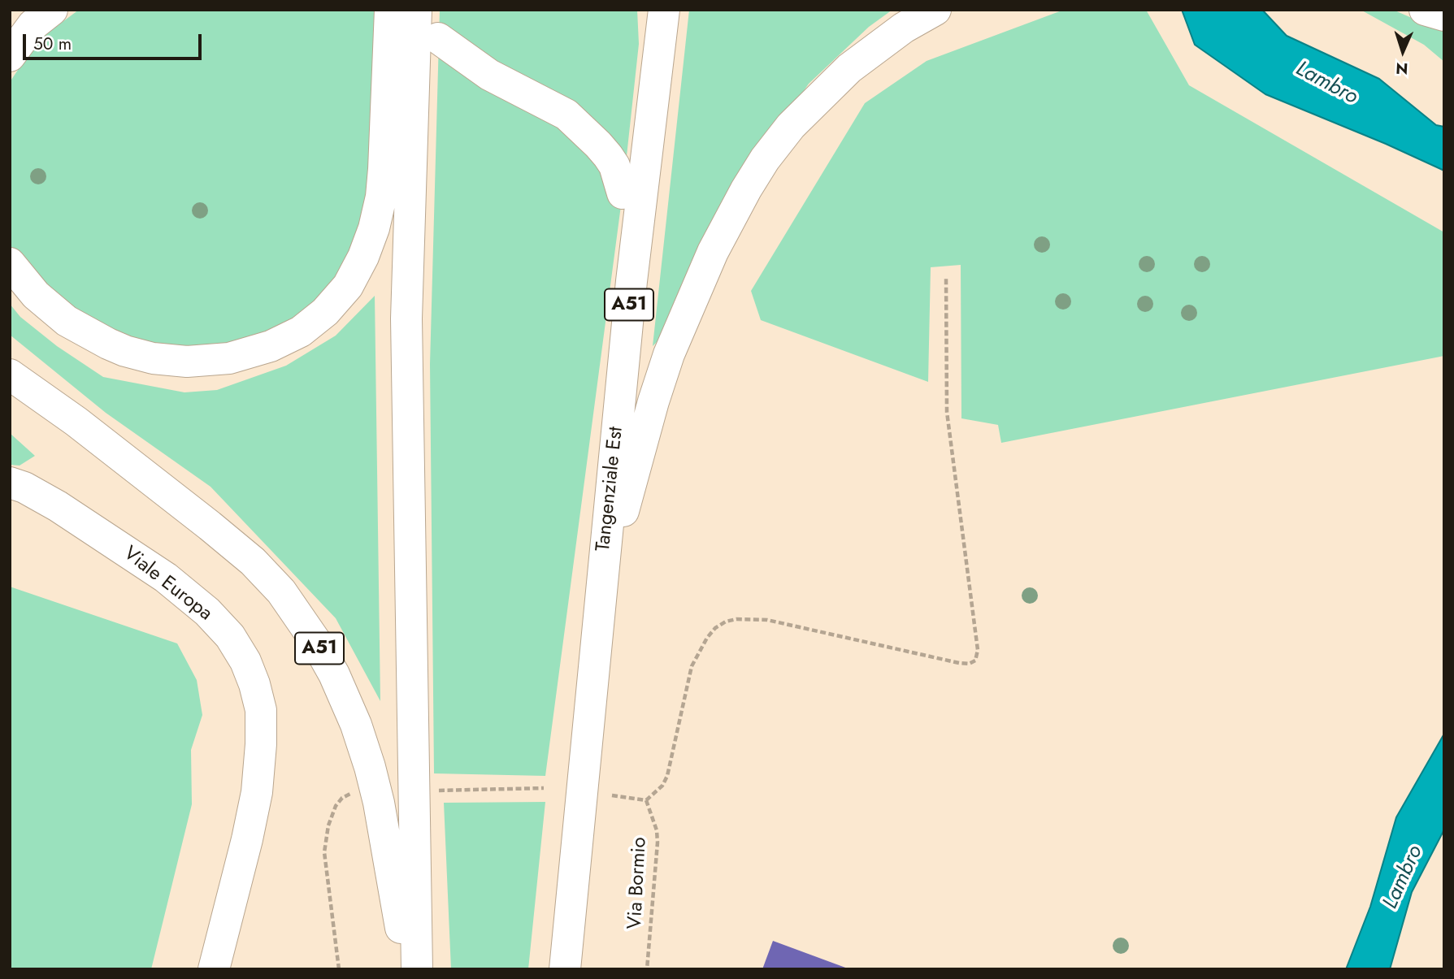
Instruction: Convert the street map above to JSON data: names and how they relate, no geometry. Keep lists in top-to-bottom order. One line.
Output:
{"streets":{"main road":["A51","Tangenziale Est","Viale Europa"],"path":["Via Bormio"]},"water":["Lambro"],"scale_bar":"50 m","north":"bottom"}
